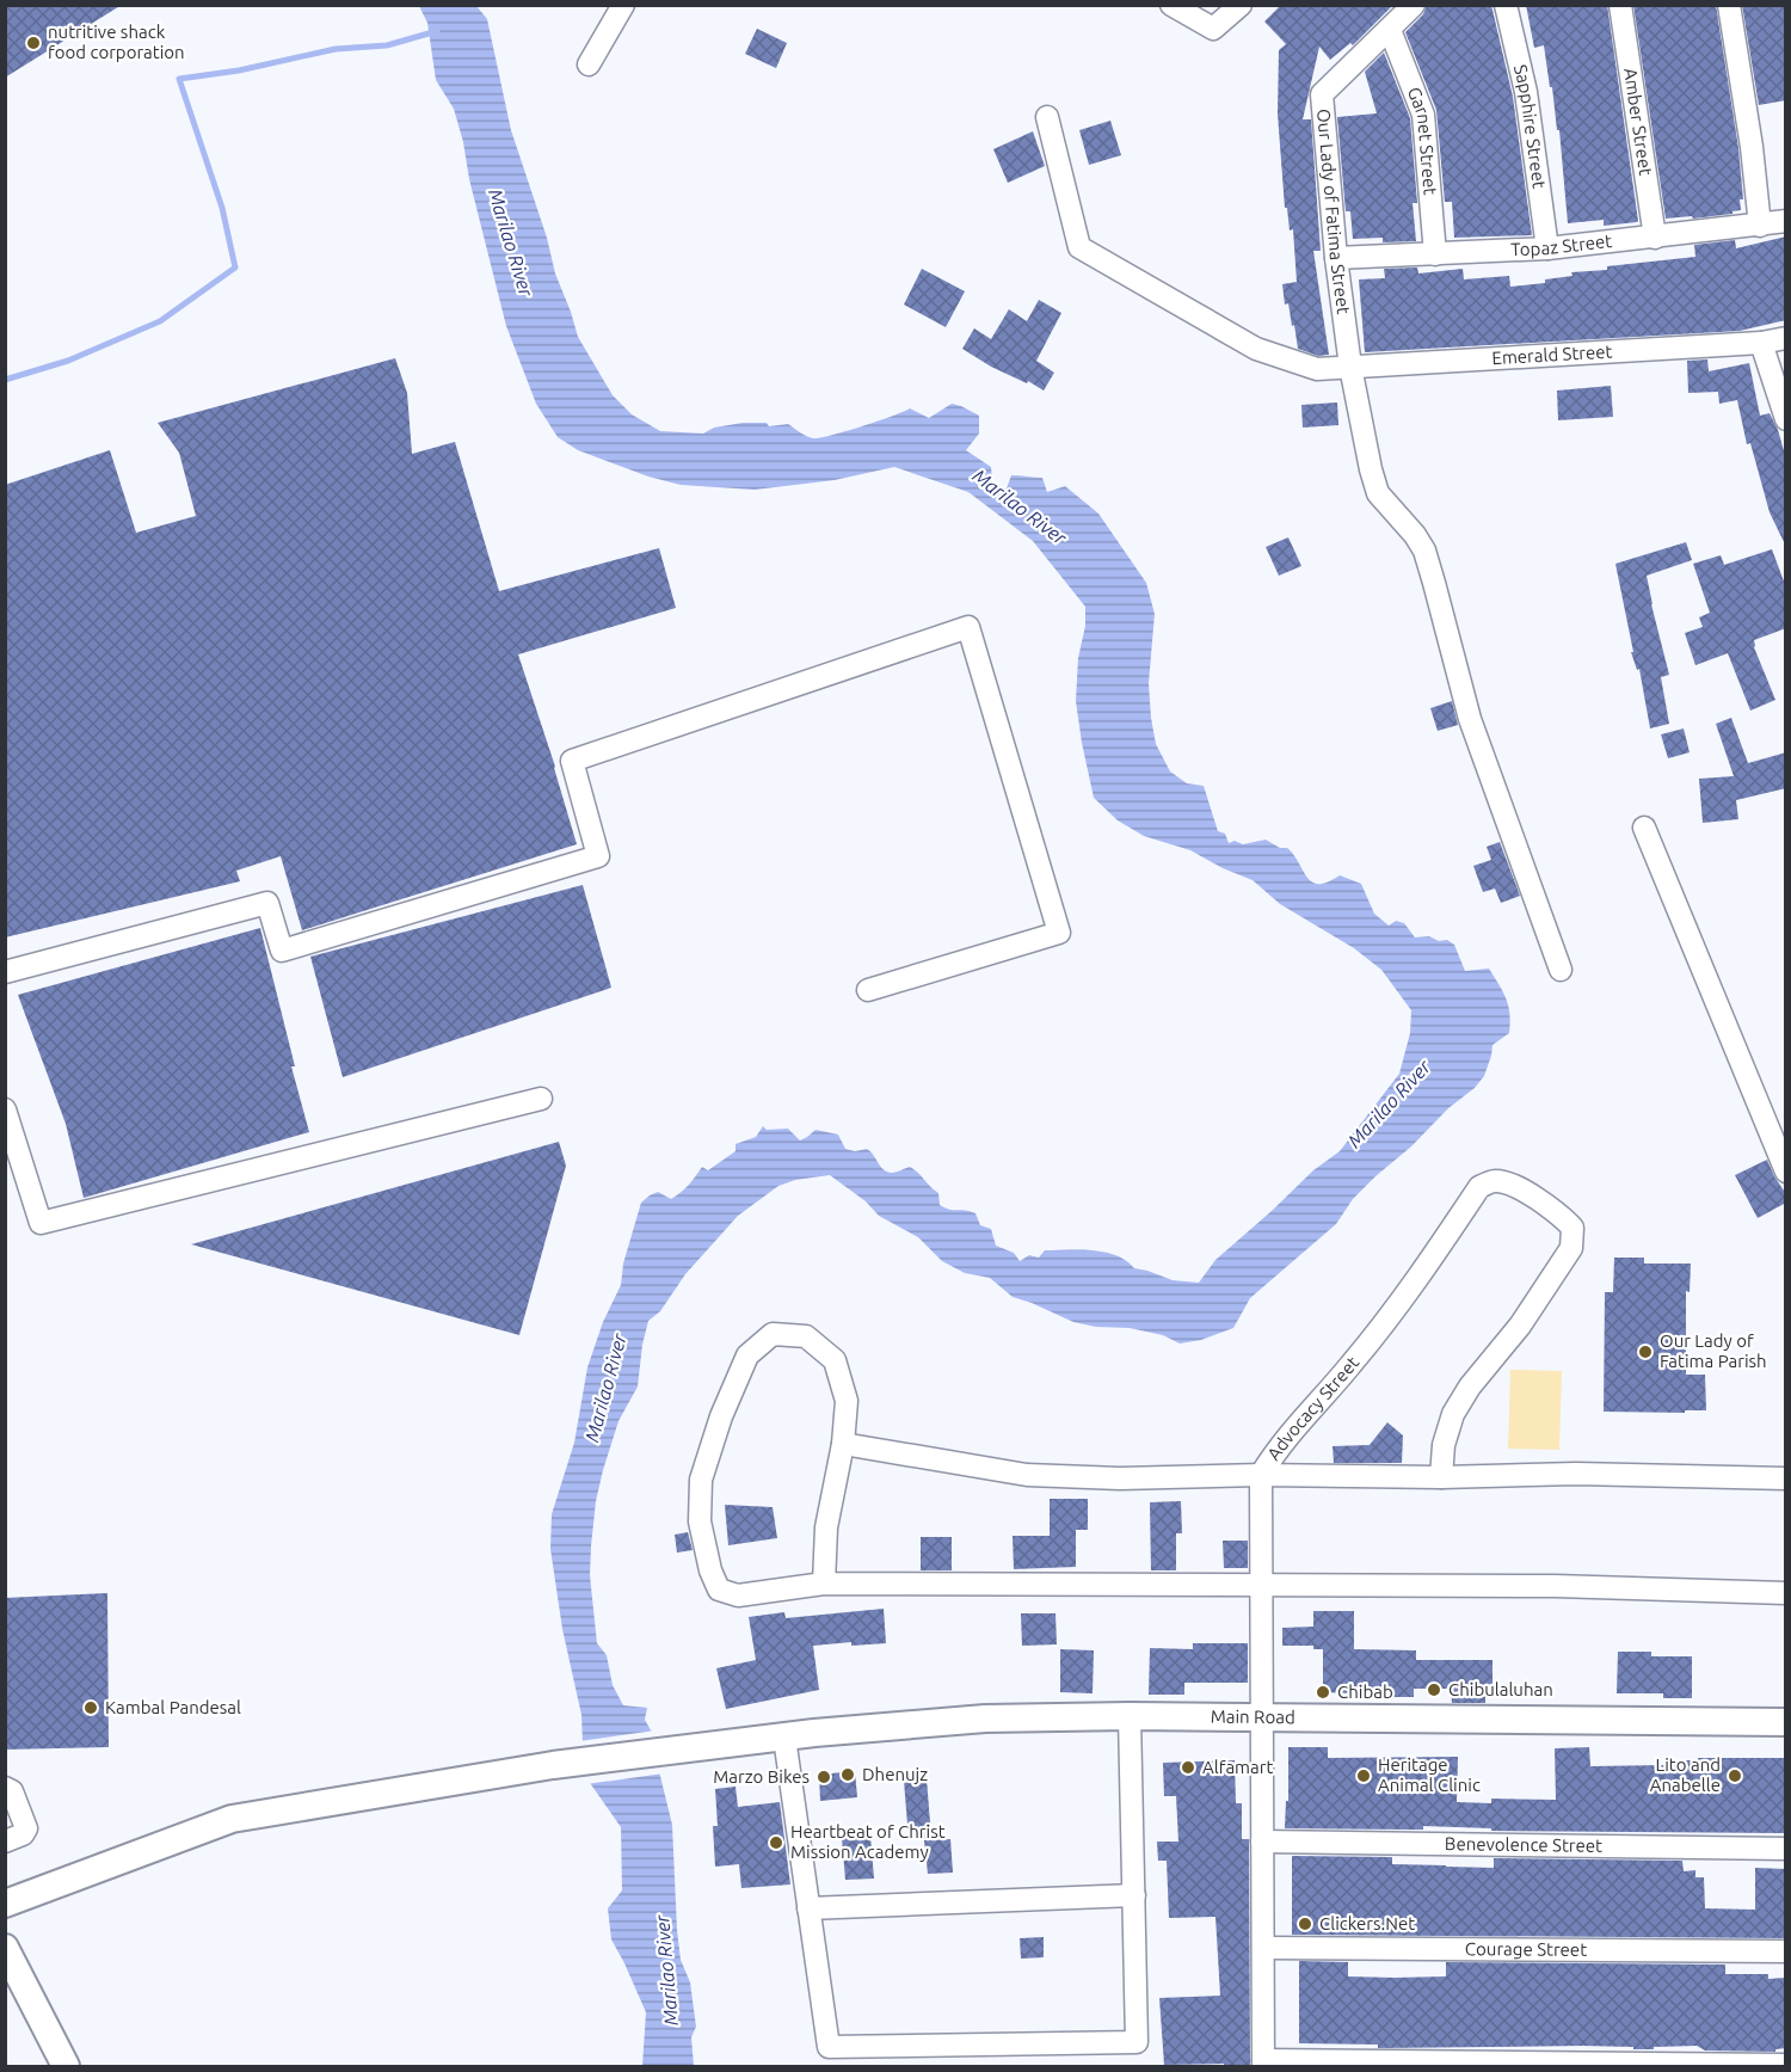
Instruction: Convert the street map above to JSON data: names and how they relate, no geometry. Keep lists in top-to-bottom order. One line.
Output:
{"streets":{"main road":["Main Road"],"street":["Amber Street","Sapphire Street","Garnet Street","Our Lady of Fatima Street","Topaz Street","Emerald Street","Advocacy Street","Benevolence Street","Courage Street"]},"crossings":[["Amber Street","Topaz Street"],["Sapphire Street","Topaz Street"],["Garnet Street","Our Lady of Fatima Street"],["Garnet Street","Topaz Street"],["Our Lady of Fatima Street","Topaz Street"],["Our Lady of Fatima Street","Emerald Street"],["Advocacy Street","Main Road"],["Advocacy Street","Benevolence Street"],["Advocacy Street","Courage Street"]],"water":["Marilao River"],"places":["nutritive shack food corporation","Our Lady of Fatima Parish","Chibulaluhan","Chibab","Kambal Pandesal","Alfamart","Dhenujz","Heritage Animal Clinic","Lito and Anabelle","Marzo Bikes","Heartbeat of Christ Mission Academy","Clickers.Net"]}
